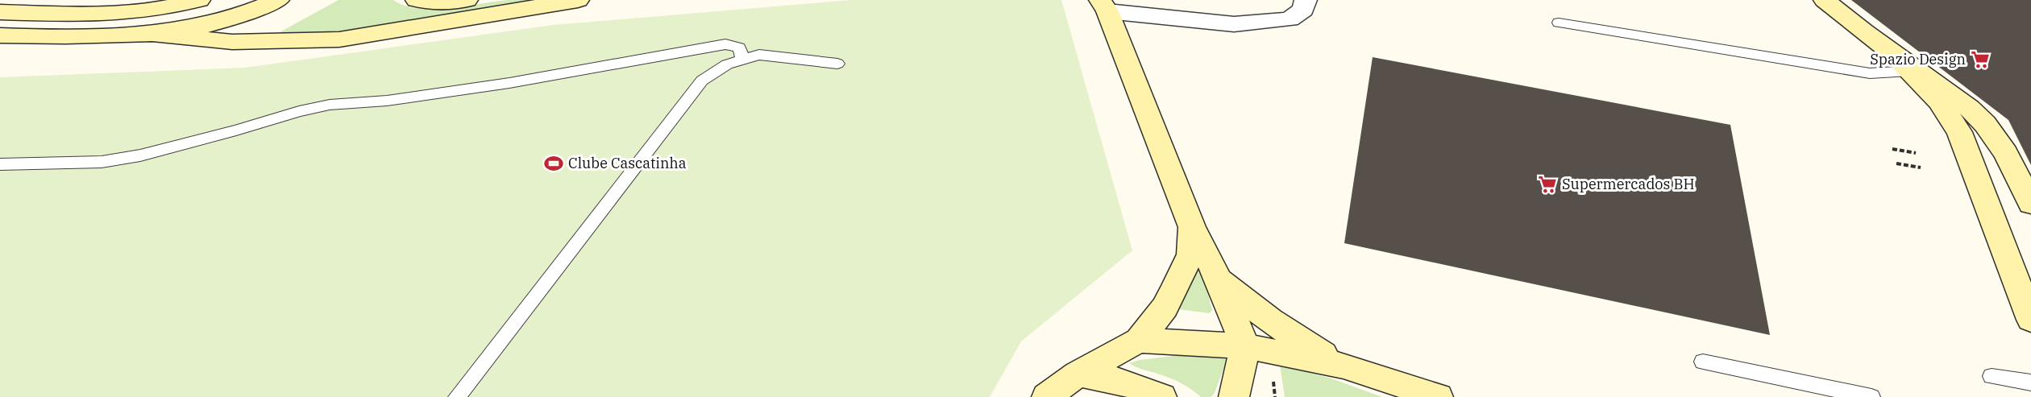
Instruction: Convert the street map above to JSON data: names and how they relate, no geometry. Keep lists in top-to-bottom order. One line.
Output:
{"places":{"supermarket":["Spazio Design","Supermercados BH"],"sports":["Clube Cascatinha"]}}
